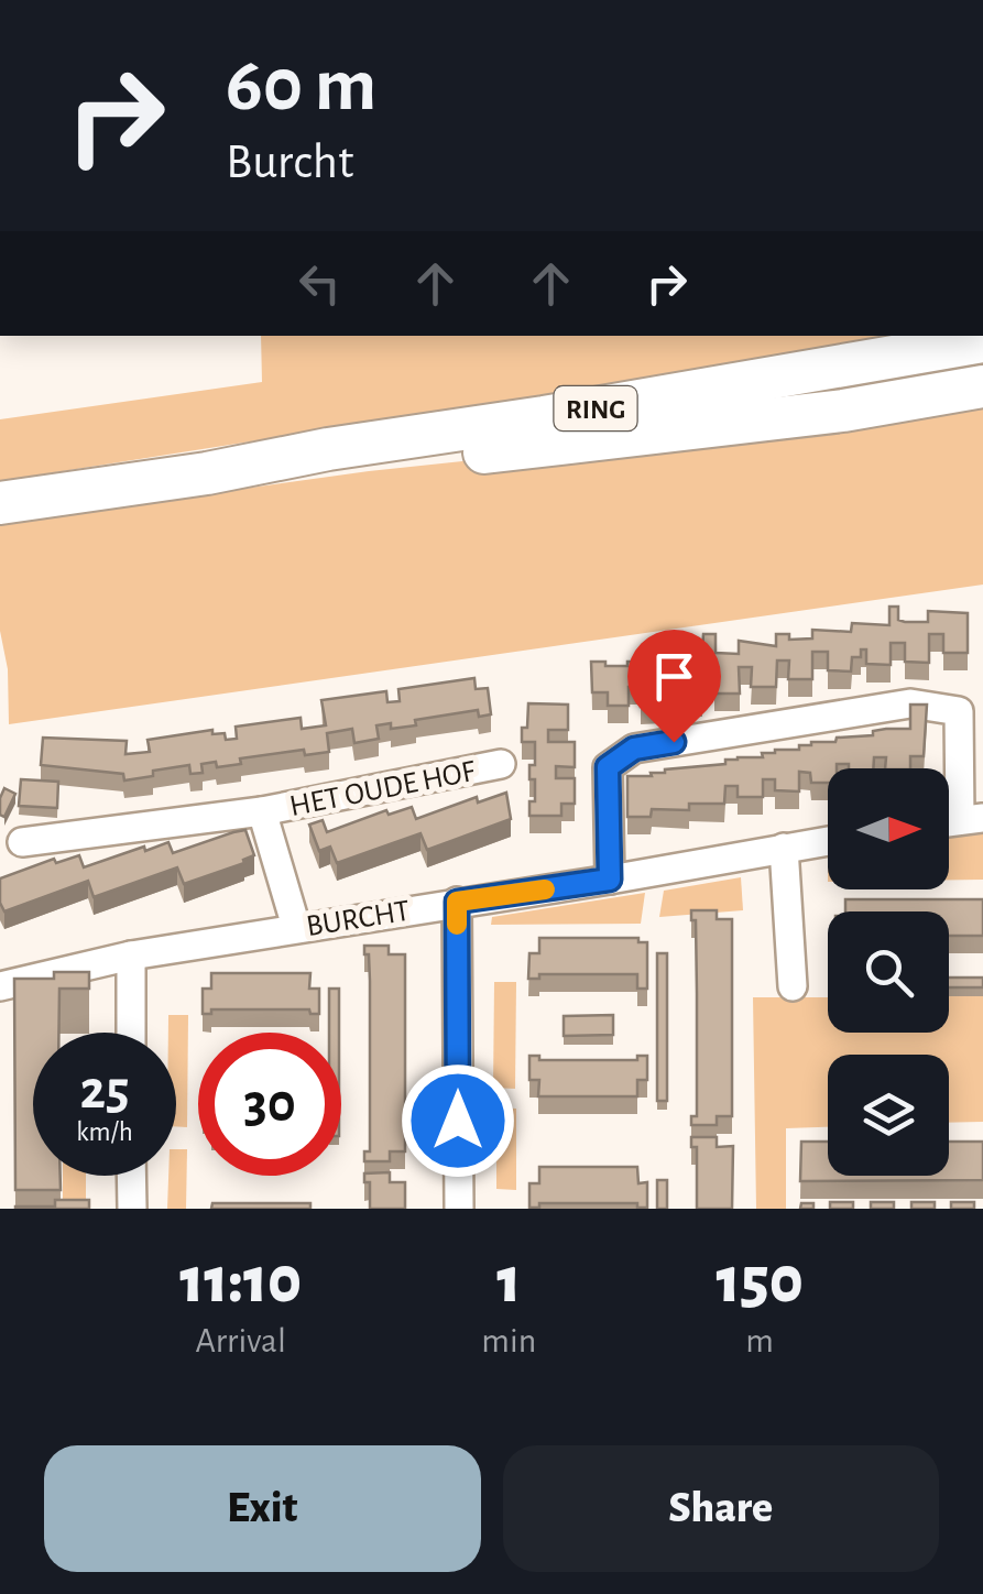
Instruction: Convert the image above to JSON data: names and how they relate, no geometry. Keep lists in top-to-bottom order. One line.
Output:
{"streets":{"main road":["RING"],"street":["HET OUDE HOF","BURCHT"]},"crossings":[["HET OUDE HOF","BURCHT"]],"north":"right","page":{"turn":["60 m","Burcht"],"speed":"25 km/h","limit":"30","eta":["11:10","Arrival","1","min","150","m"],"buttons":["Exit","Share"]}}
